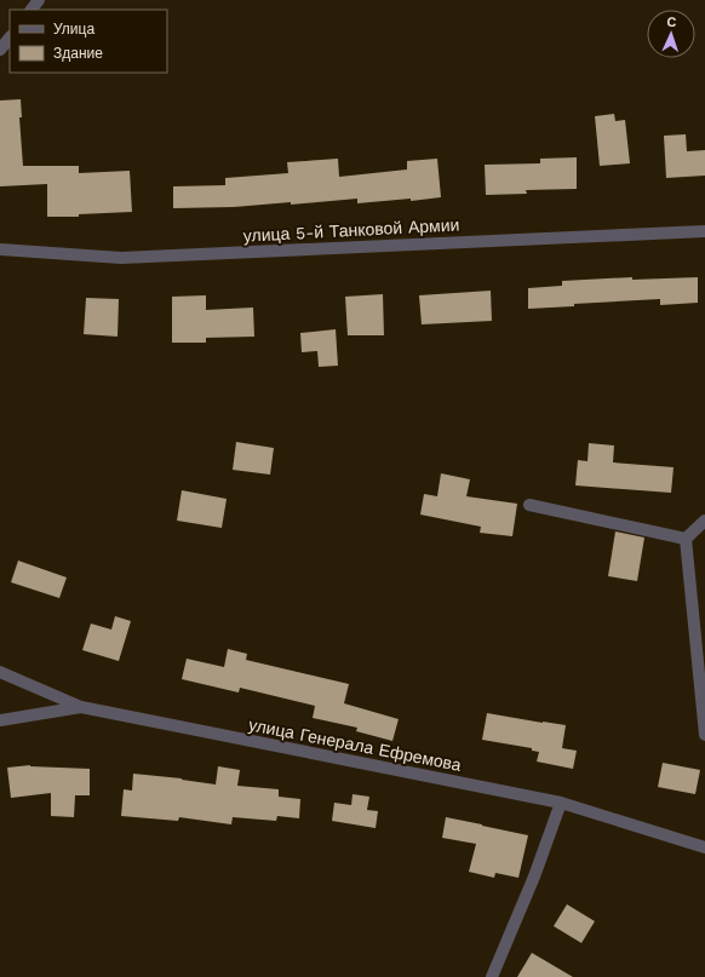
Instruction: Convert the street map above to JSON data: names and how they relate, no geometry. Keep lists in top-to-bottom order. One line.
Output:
{"streets":{"street":["улица 5-й Танковой Армии","улица Генерала Ефремова"]},"legend":["Улица","Здание"],"north":"top"}
